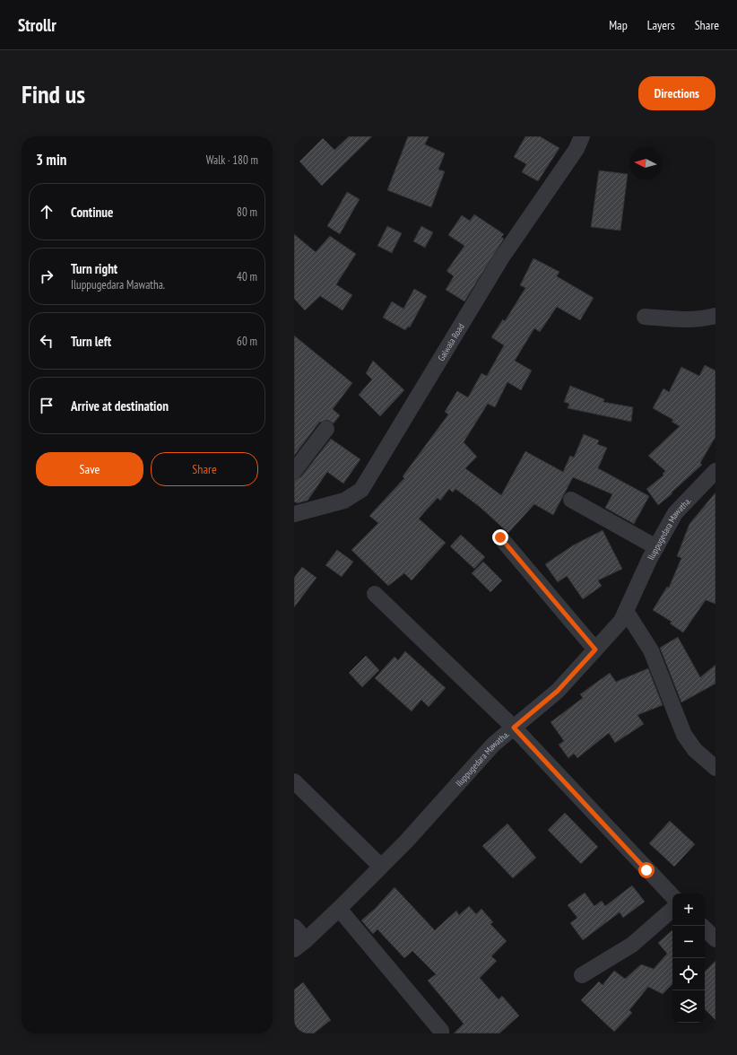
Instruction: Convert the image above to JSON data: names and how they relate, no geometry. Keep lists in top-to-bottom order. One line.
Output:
{"streets":{"street":["Galwala Road","Iluppugedara Mawatha."]},"north":"left","page":{"header":"Strollr","nav":["Map","Layers","Share"],"buttons":["Directions",["Save","Share"]],"title":"Find us","heading":["3 min","Walk · 180 m"],"list":[["Continue","80 m"],["Turn right","Iluppugedara Mawatha.","40 m"],["Turn left","60 m"],"Arrive at destination"],"map_buttons":["+","−"]}}
